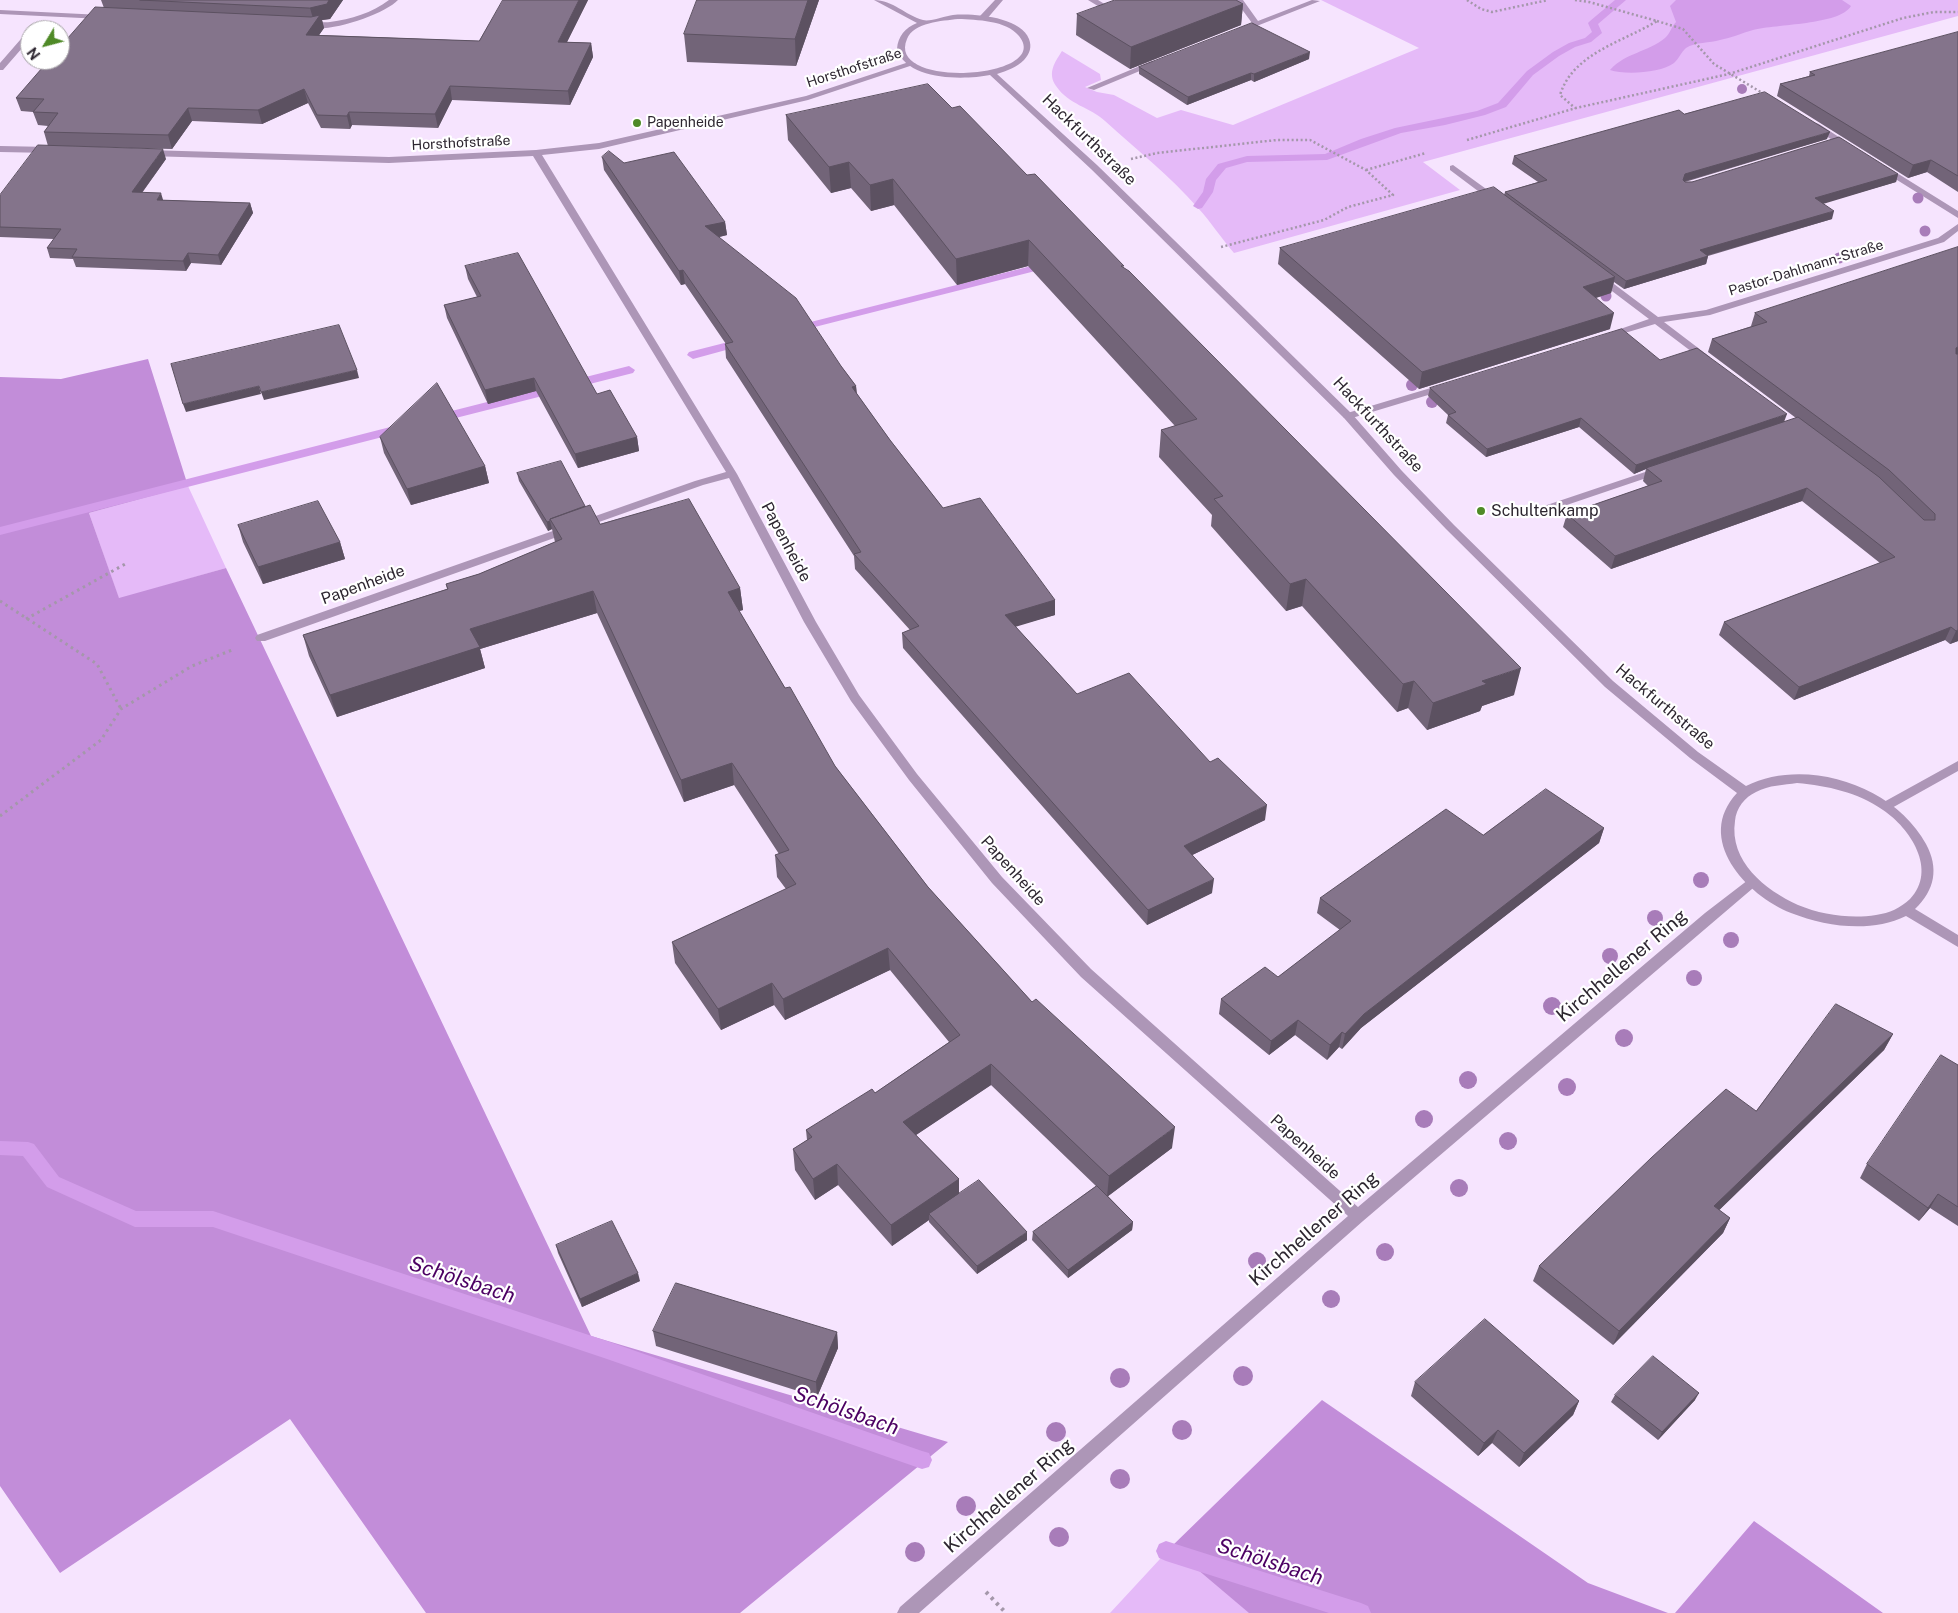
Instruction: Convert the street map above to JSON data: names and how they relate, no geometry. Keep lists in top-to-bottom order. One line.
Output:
{"streets":{"street":["Horsthofstraße","Hackfurthstraße","Pastor-Dahlmann-Straße","Papenheide","Kirchhellener Ring"]},"crossings":[["Horsthofstraße","Papenheide"],["Hackfurthstraße","Kirchhellener Ring"],["Papenheide","Kirchhellener Ring"]],"water":["Schölsbach"],"places":["Papenheide","Schultenkamp"],"north":"bottom left"}
